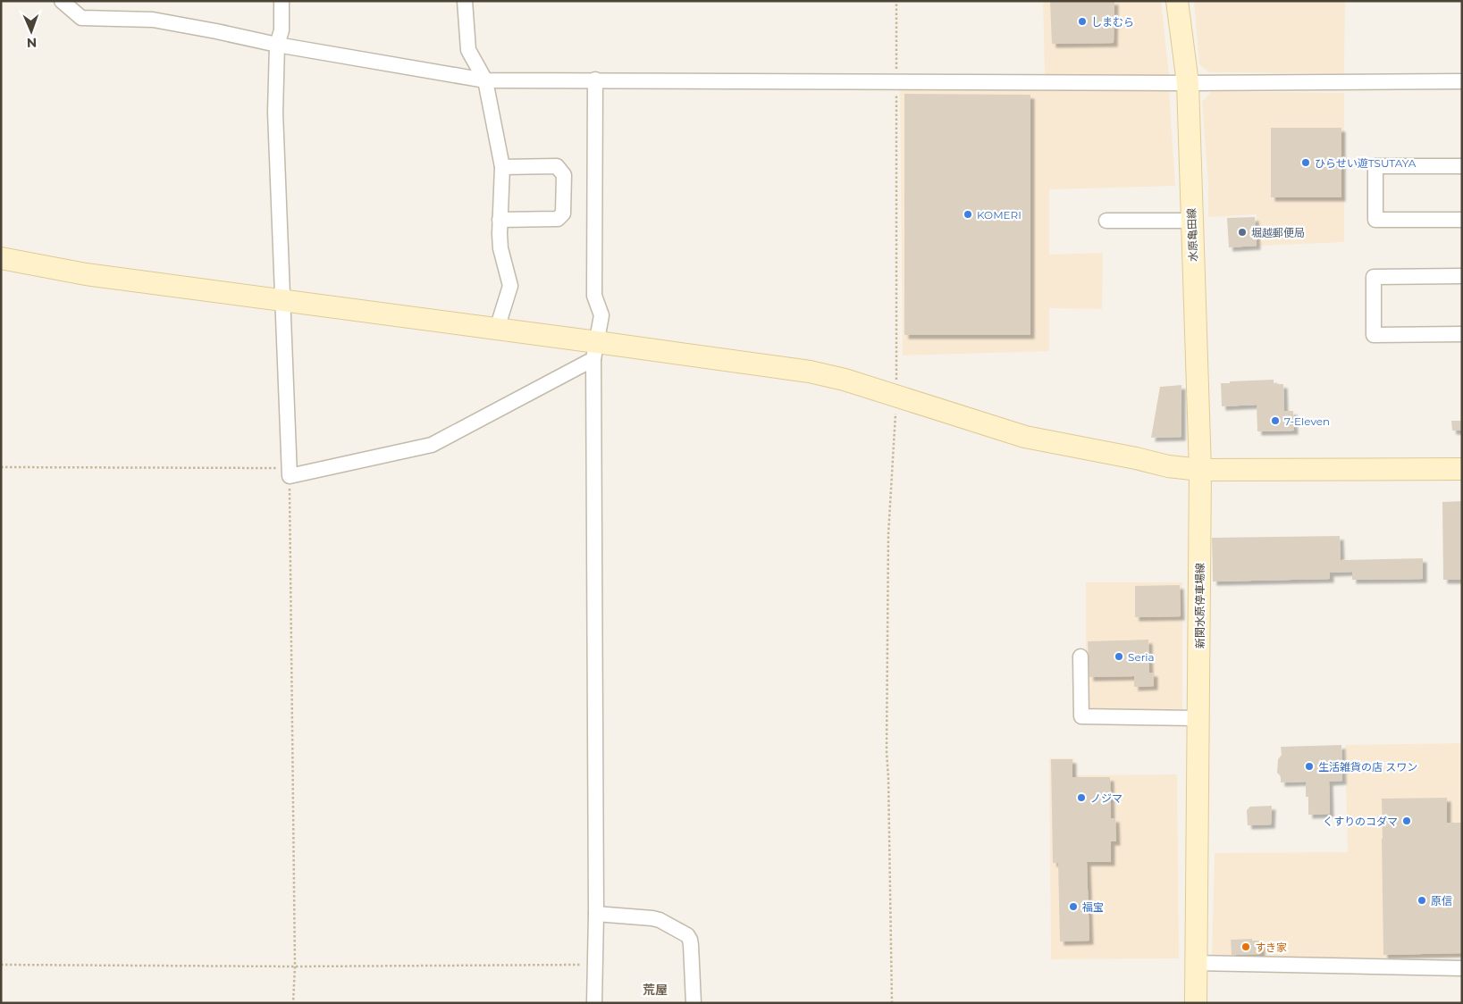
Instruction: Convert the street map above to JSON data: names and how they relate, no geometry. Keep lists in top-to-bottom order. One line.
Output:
{"streets":{"main road":["水原亀田線","新関水原停車場線"]},"crossings":[["水原亀田線","新関水原停車場線"]],"districts":["荒屋"],"places":["しまむら","ひらせい遊TSUTAYA","KOMERI","堀越郵便局","7-Eleven","Seria","生活雑貨の店 スワン","ノジマ","くすりのコダマ","原信","福宝","すき家"],"north":"bottom"}
